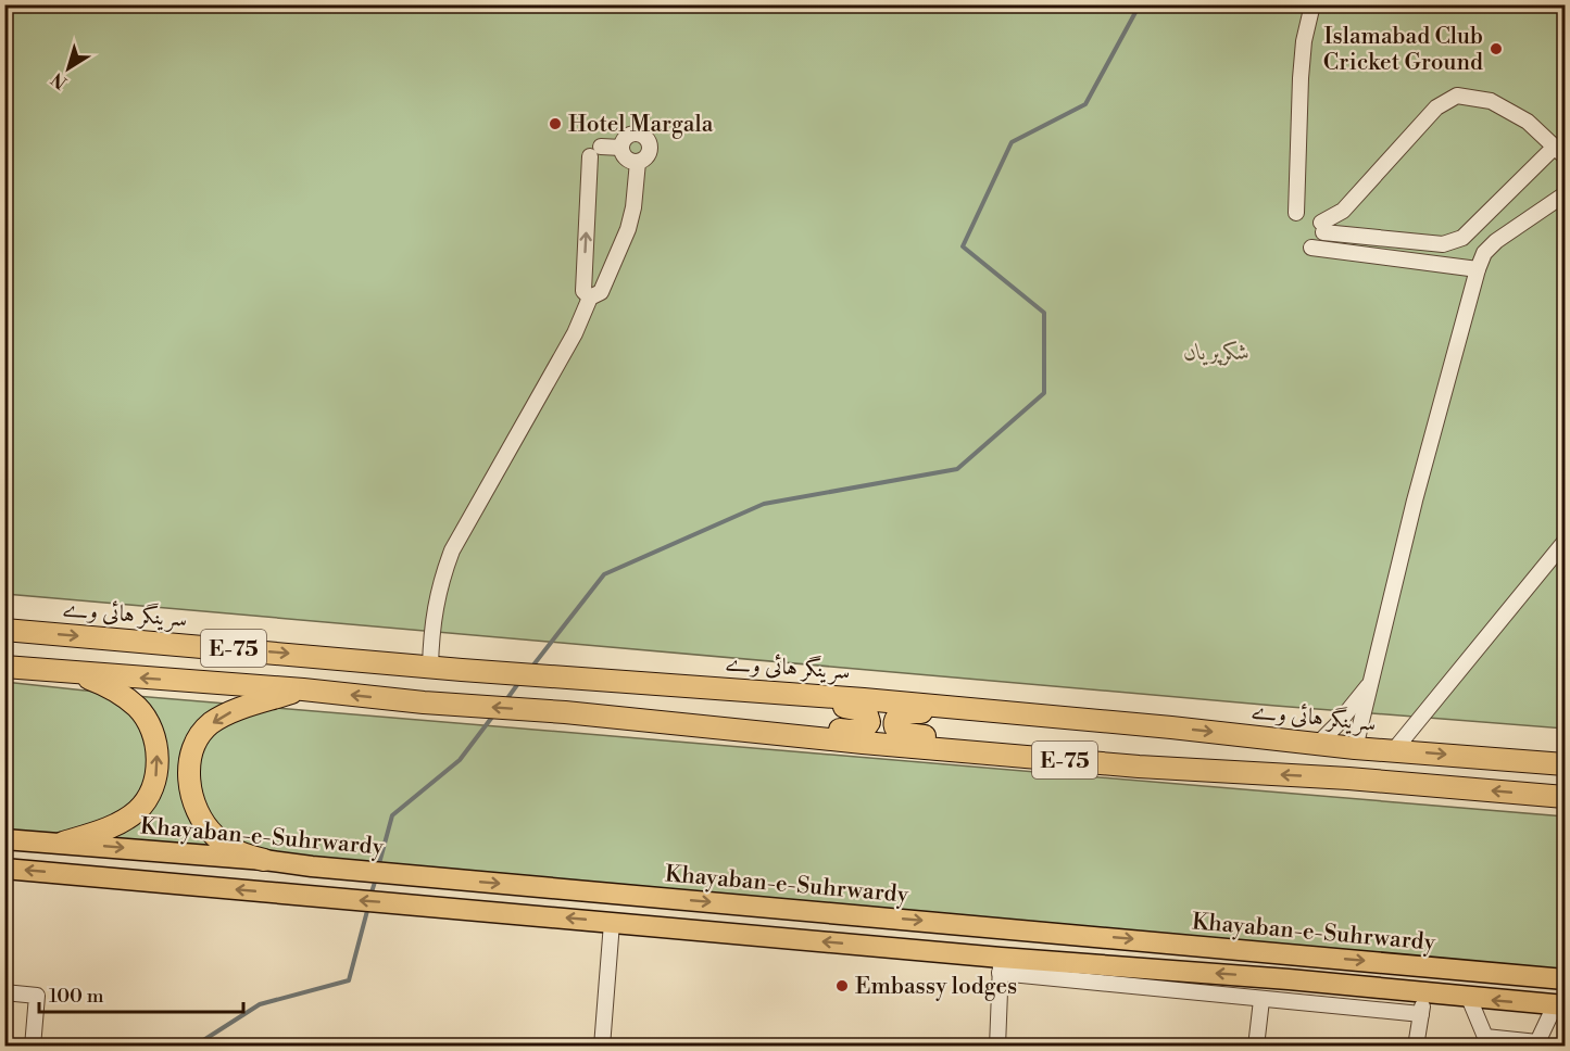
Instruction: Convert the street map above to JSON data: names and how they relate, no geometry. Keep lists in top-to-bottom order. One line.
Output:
{"streets":{"highway":["سرینگر ہائی وے","E-75"],"main road":["Khayaban-e-Suhrwardy"]},"parks":["شکرپریاں"],"places":["Islamabad Club Cricket Ground","Hotel Margala","Embassy lodges"],"scale_bar":"100 m","north":"bottom left"}
